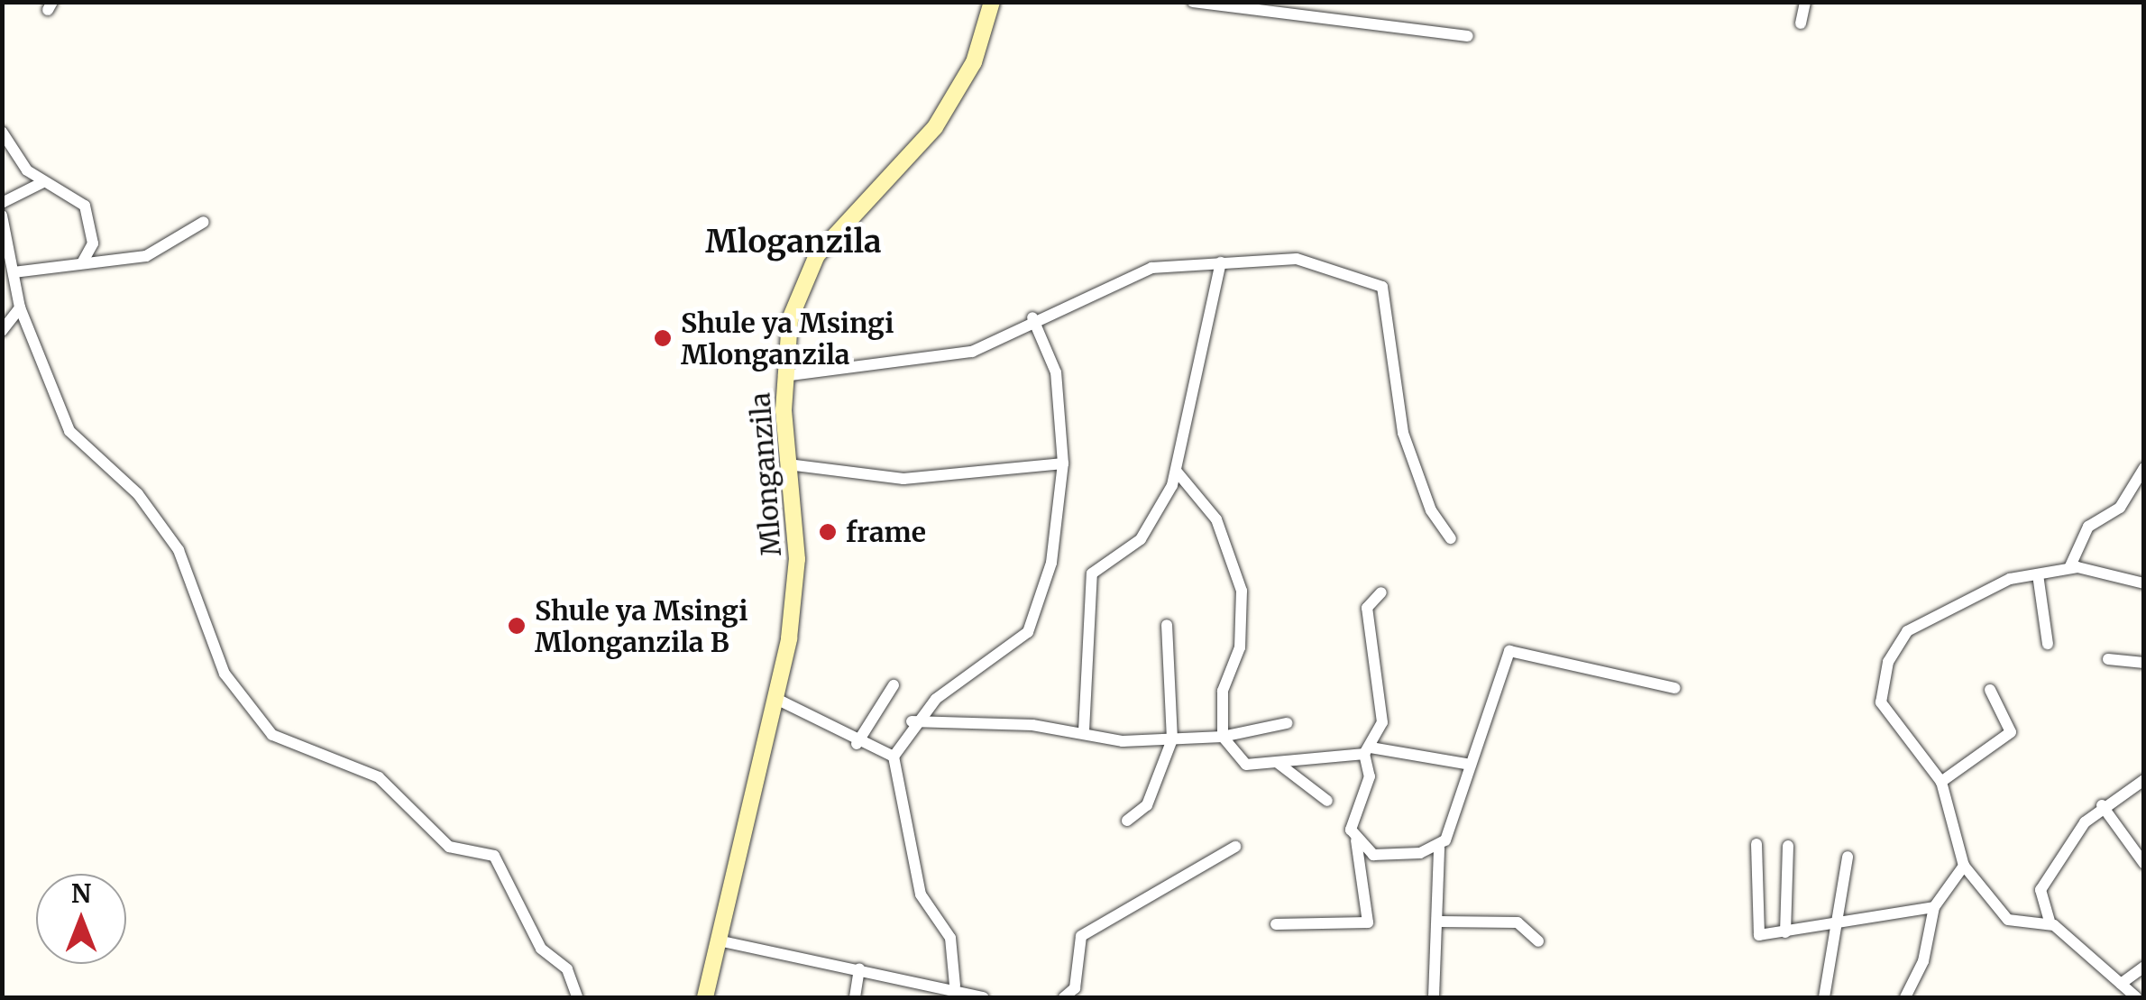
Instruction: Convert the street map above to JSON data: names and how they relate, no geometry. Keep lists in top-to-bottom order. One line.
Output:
{"streets":{"street":["Mlonganzila"]},"districts":["Mloganzila"],"places":["Shule ya Msingi Mlonganzila","frame","Shule ya Msingi Mlonganzila B"],"north":"top"}
